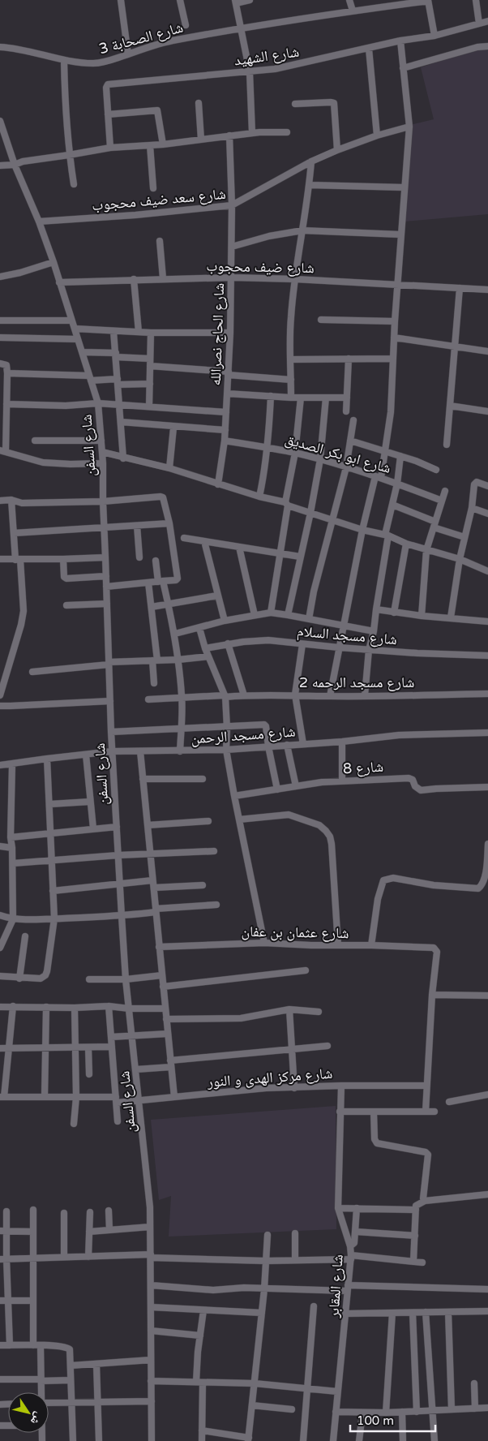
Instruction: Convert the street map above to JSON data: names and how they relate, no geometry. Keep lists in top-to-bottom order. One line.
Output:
{"streets":{"street":["شارع الصحابة 3","شارع الشهيد","شارع سعد ضيف محجوب","شارع ضيف محجوب","شارع الحاج نصرالله","شارع السفن","شارع ابو بكر الصديق","شارع مسجد السلام","شارع مسجد الرحمه 2","شارع مسجد الرحمن","شارع 8","شارع عثمان بن عفان","شارع مركز الهدى و النور","شارع المقابر"]},"crossings":[["شارع سعد ضيف محجوب","شارع الحاج نصرالله"],["شارع سعد ضيف محجوب","شارع السفن"],["شارع ضيف محجوب","شارع الحاج نصرالله"],["شارع ضيف محجوب","شارع السفن"],["شارع الحاج نصرالله","شارع ابو بكر الصديق"],["شارع السفن","شارع مسجد الرحمن"],["شارع السفن","شارع مركز الهدى و النور"],["شارع مركز الهدى و النور","شارع المقابر"]],"scale_bar":"100 m","north":"bottom right"}
